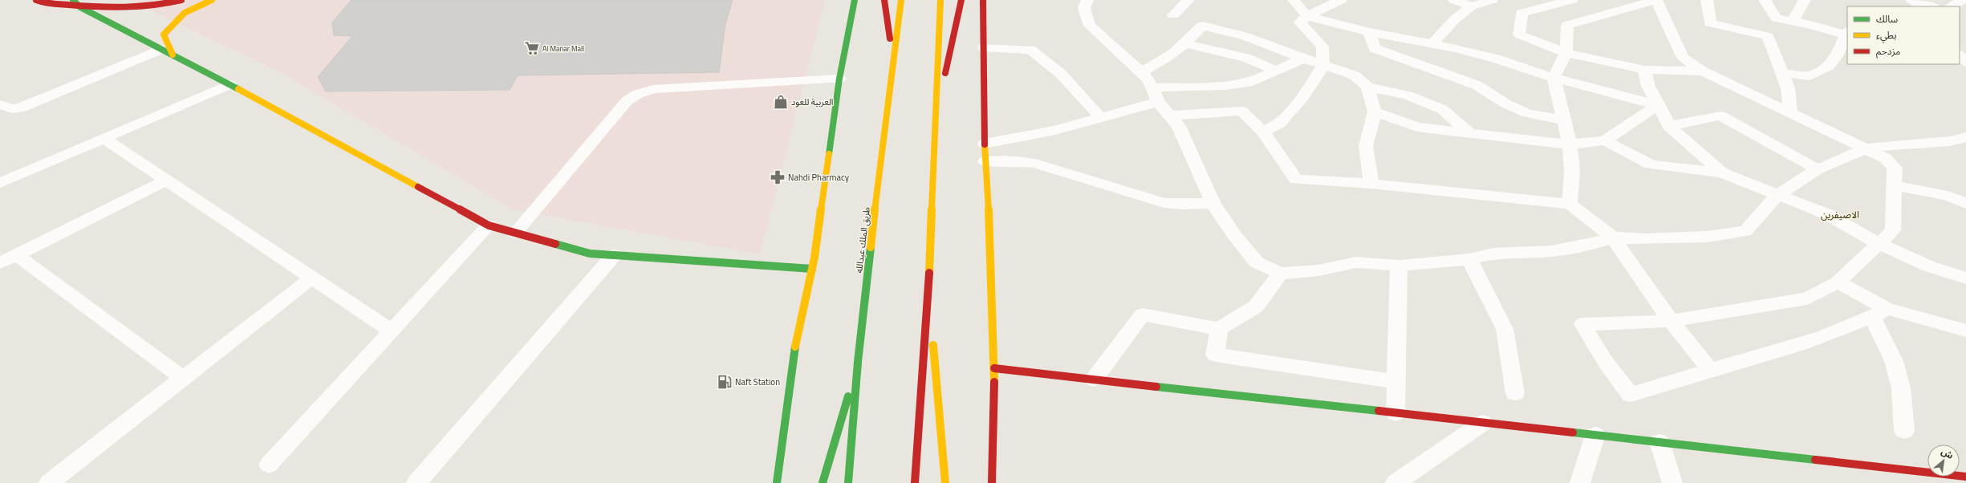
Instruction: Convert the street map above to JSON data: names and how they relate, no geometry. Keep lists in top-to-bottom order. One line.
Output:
{"streets":{"main road":["طريق الملك عبدالله"]},"districts":["الاصيفرين"],"places":{"supermarket":["Al Manar Mall"],"shop":["العربية للعود"],"pharmacy":["Nahdi Pharmacy"],"fuel station":["Naft Station"]},"legend":["سالك","بطيء","مزدحم"],"north":"top right"}
